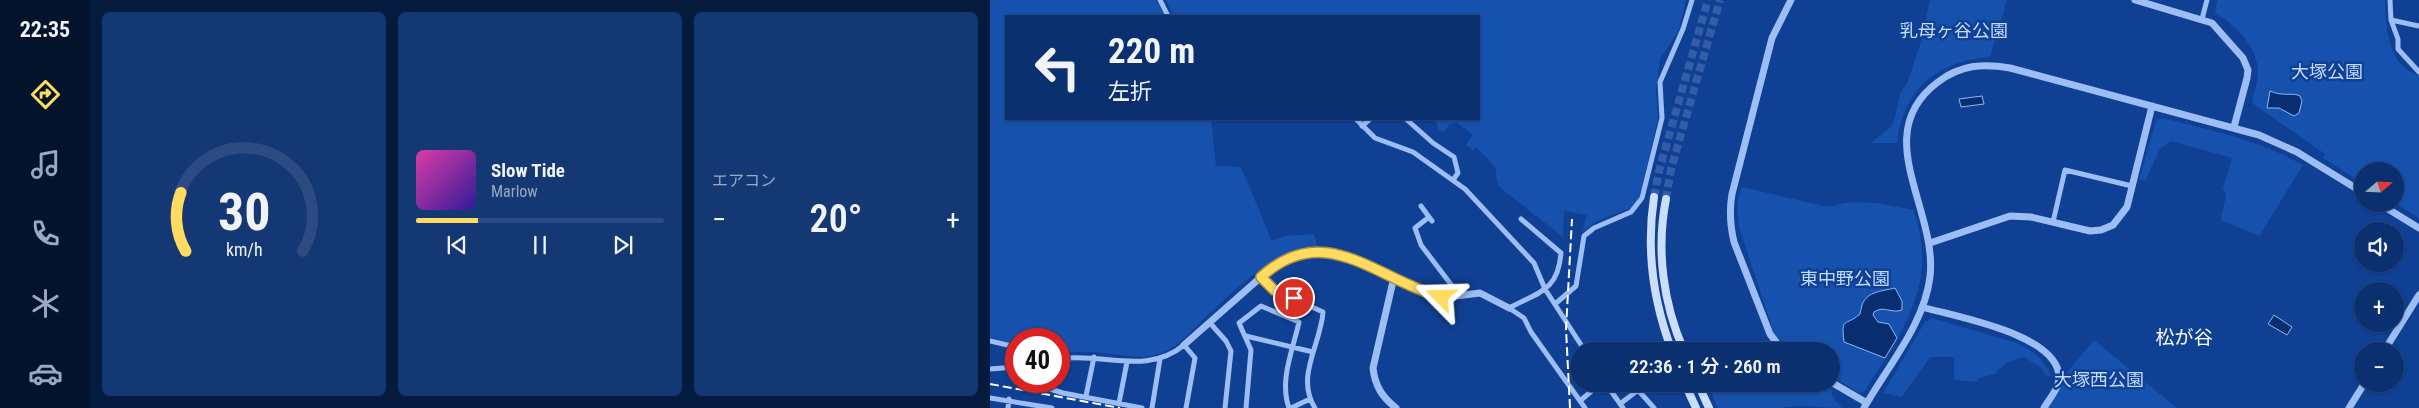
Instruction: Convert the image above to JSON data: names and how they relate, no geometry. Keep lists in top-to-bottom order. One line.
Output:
{"districts":["松が谷"],"parks":["乳母ヶ谷公園","大塚公園","東中野公園","大塚西公園"],"north":"right","page":{"tabs":"22:35","tile":"エアコン","turn":["220 m","左折"],"song":["Slow Tide","Marlow"],"map_buttons":["+","−"],"heat":["−","20°","+"],"limit":"40","trip":"22:36 · 1 分 · 260 m","gauge":["30","km/h"]}}
